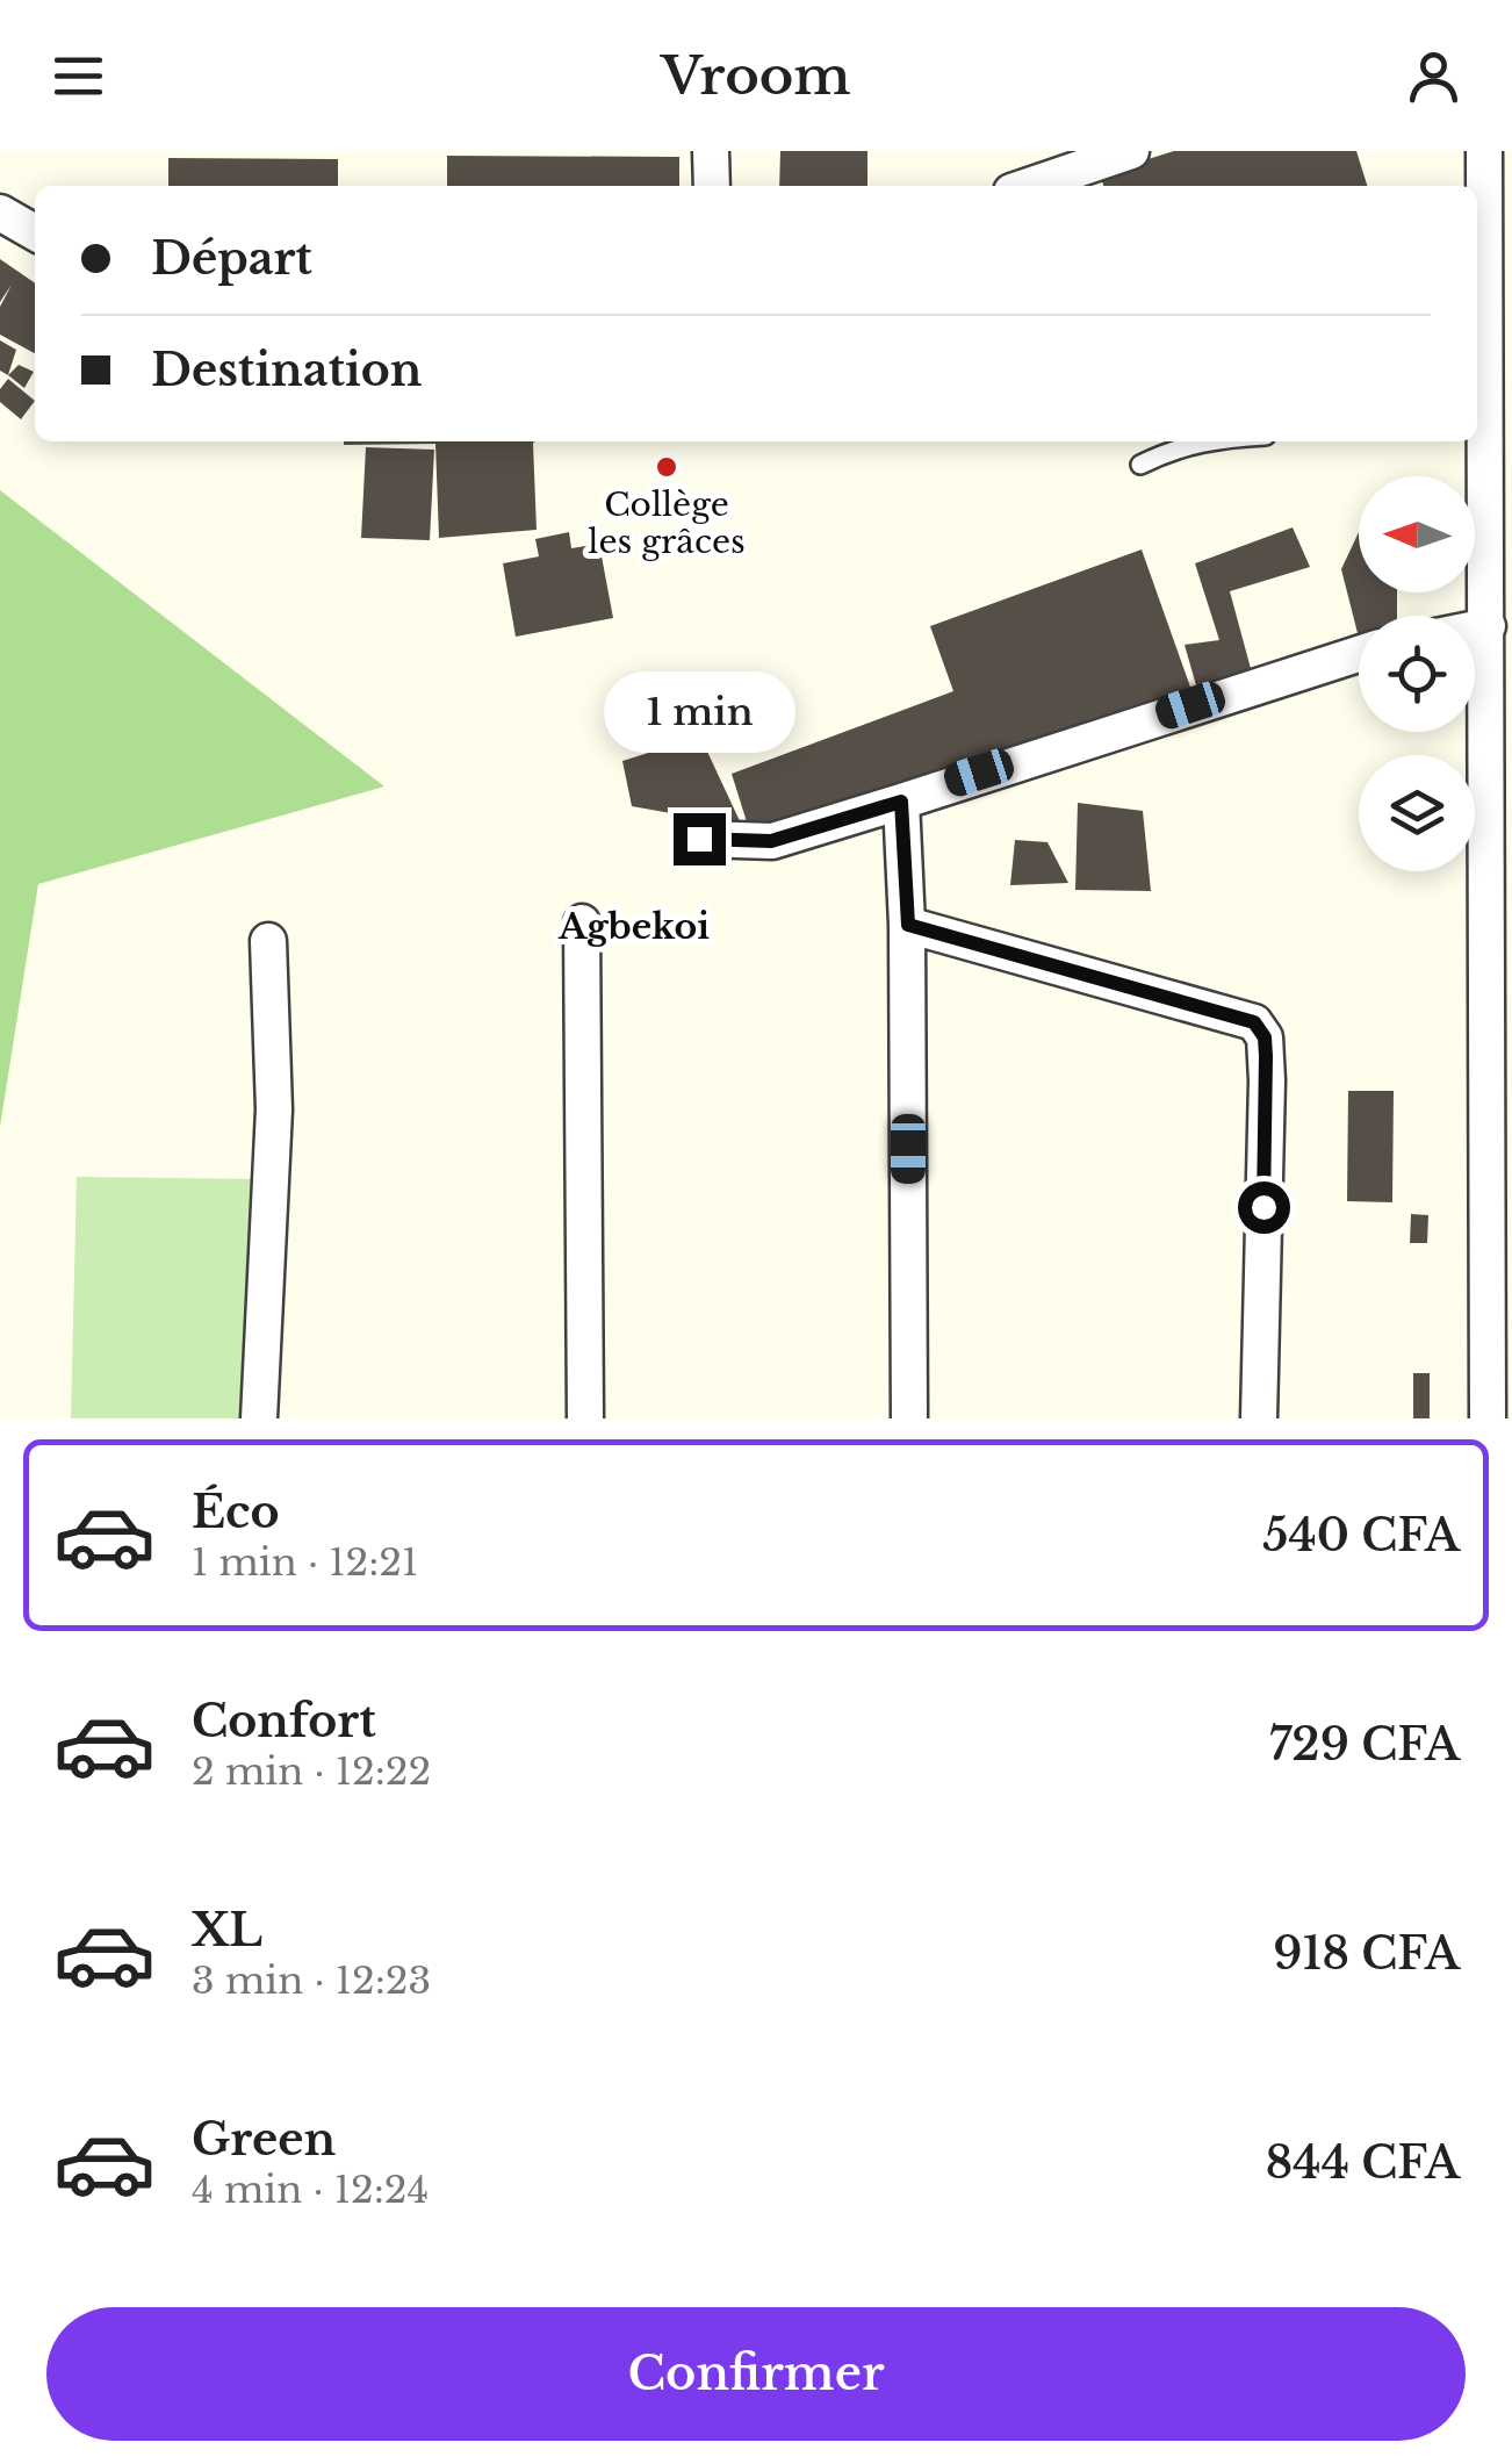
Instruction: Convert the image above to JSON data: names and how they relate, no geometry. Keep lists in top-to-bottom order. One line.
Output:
{"districts":["Agbekoi"],"places":["Collège les grâces"],"north":"left","page":{"header":"Vroom","banner":["Départ","Destination"],"bubble":"1 min","list":[{"name":"Éco","note":"1 min · 12:21","value":"540 CFA"},{"name":"Confort","note":"2 min · 12:22","value":"729 CFA"},{"name":"XL","note":"3 min · 12:23","value":"918 CFA"},{"name":"Green","note":"4 min · 12:24","value":"844 CFA"}],"buttons":"Confirmer"}}
